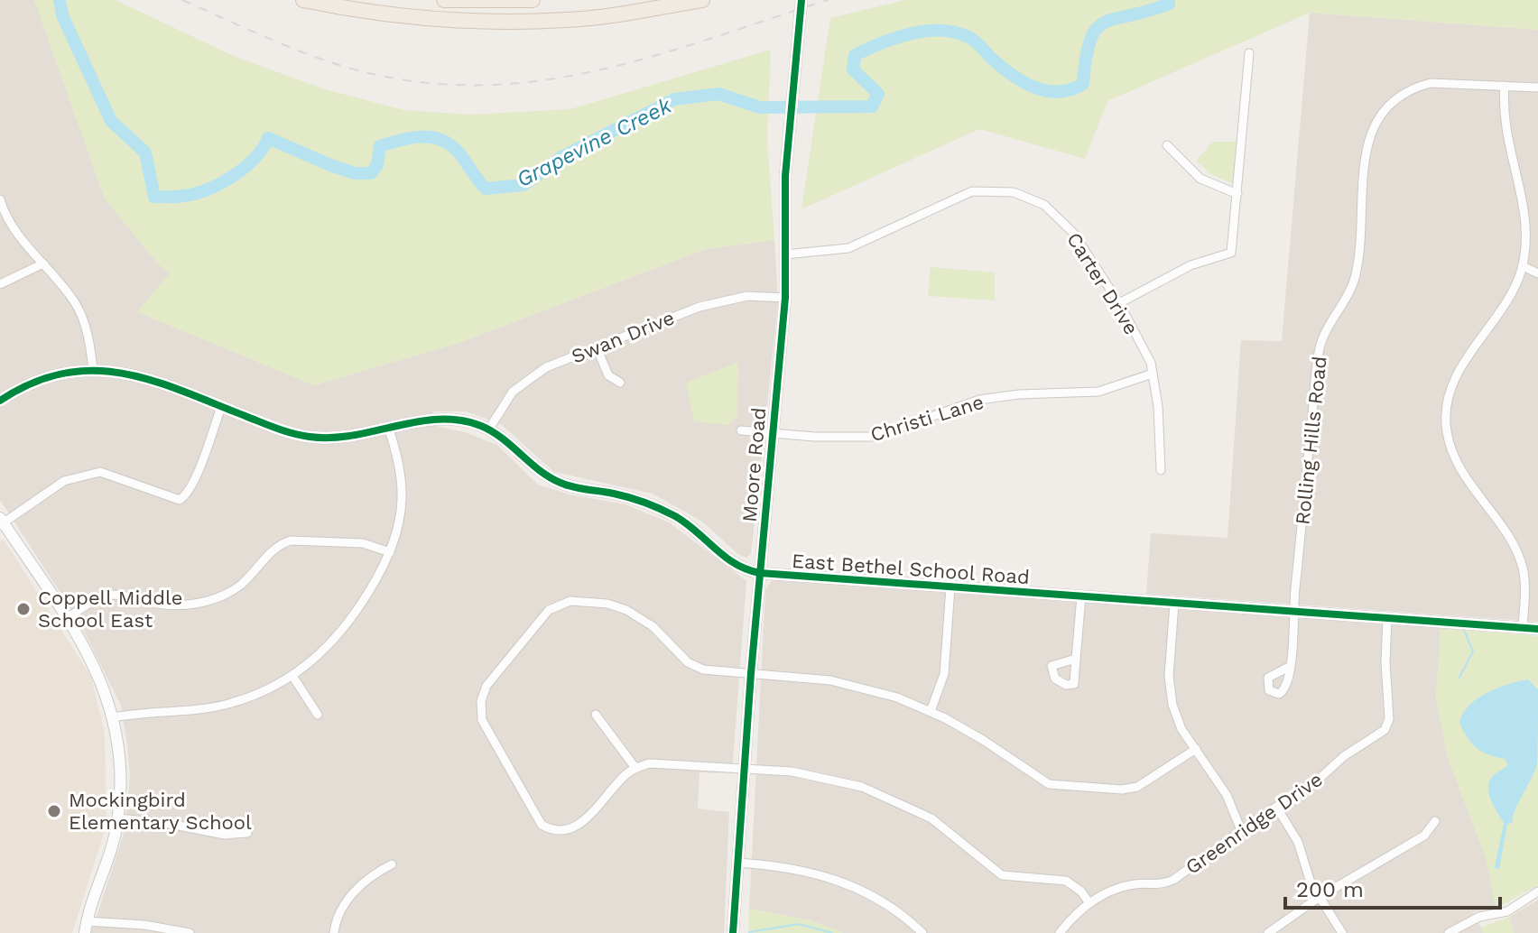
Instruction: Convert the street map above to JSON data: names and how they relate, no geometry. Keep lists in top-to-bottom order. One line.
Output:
{"streets":{"street":["Carter Drive","Swan Drive","Christi Lane","Rolling Hills Road","Moore Road","East Bethel School Road","Greenridge Drive"]},"crossings":[["Carter Drive","Christi Lane"],["Carter Drive","Moore Road"],["Swan Drive","Moore Road"],["Swan Drive","East Bethel School Road"],["Christi Lane","Moore Road"],["Rolling Hills Road","East Bethel School Road"],["Moore Road","East Bethel School Road"],["East Bethel School Road","Greenridge Drive"]],"water":["Grapevine Creek"],"places":["Coppell Middle School East","Mockingbird Elementary School"],"scale_bar":"200 m"}
